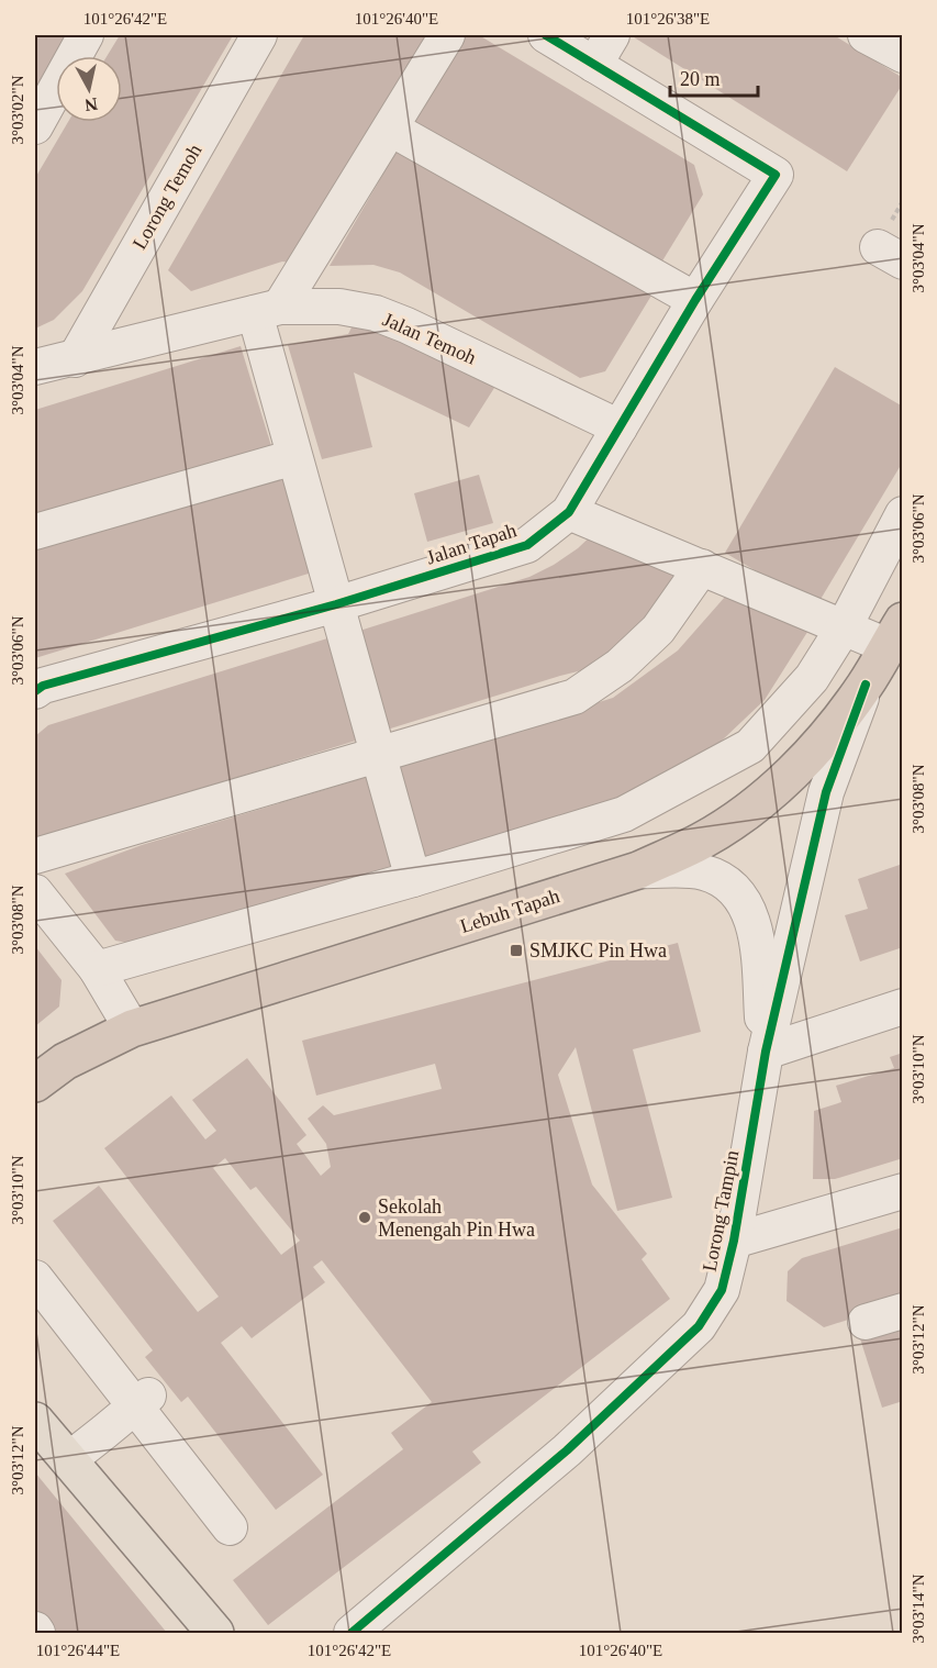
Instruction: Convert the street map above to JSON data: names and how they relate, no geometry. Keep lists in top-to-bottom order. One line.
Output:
{"streets":{"highway":["Lebuh Tapah"],"street":["Lorong Temoh","Jalan Temoh","Jalan Tapah","Lorong Tampin"]},"crossings":[["Lorong Temoh","Jalan Temoh"],["Jalan Temoh","Jalan Tapah"],["Lebuh Tapah","Lorong Tampin"]],"places":{"transit":["SMJKC Pin Hwa"],"other":["Sekolah Menengah Pin Hwa"]},"scale_bar":"20 m","north":"bottom","coordinates":["101°26'42\"E","101°26'40\"E","101°26'38\"E","3°03'02\"N","3°03'04\"N","3°03'06\"N","3°03'08\"N","3°03'10\"N","3°03'12\"N","3°03'14\"N","101°26'44\"E"]}
